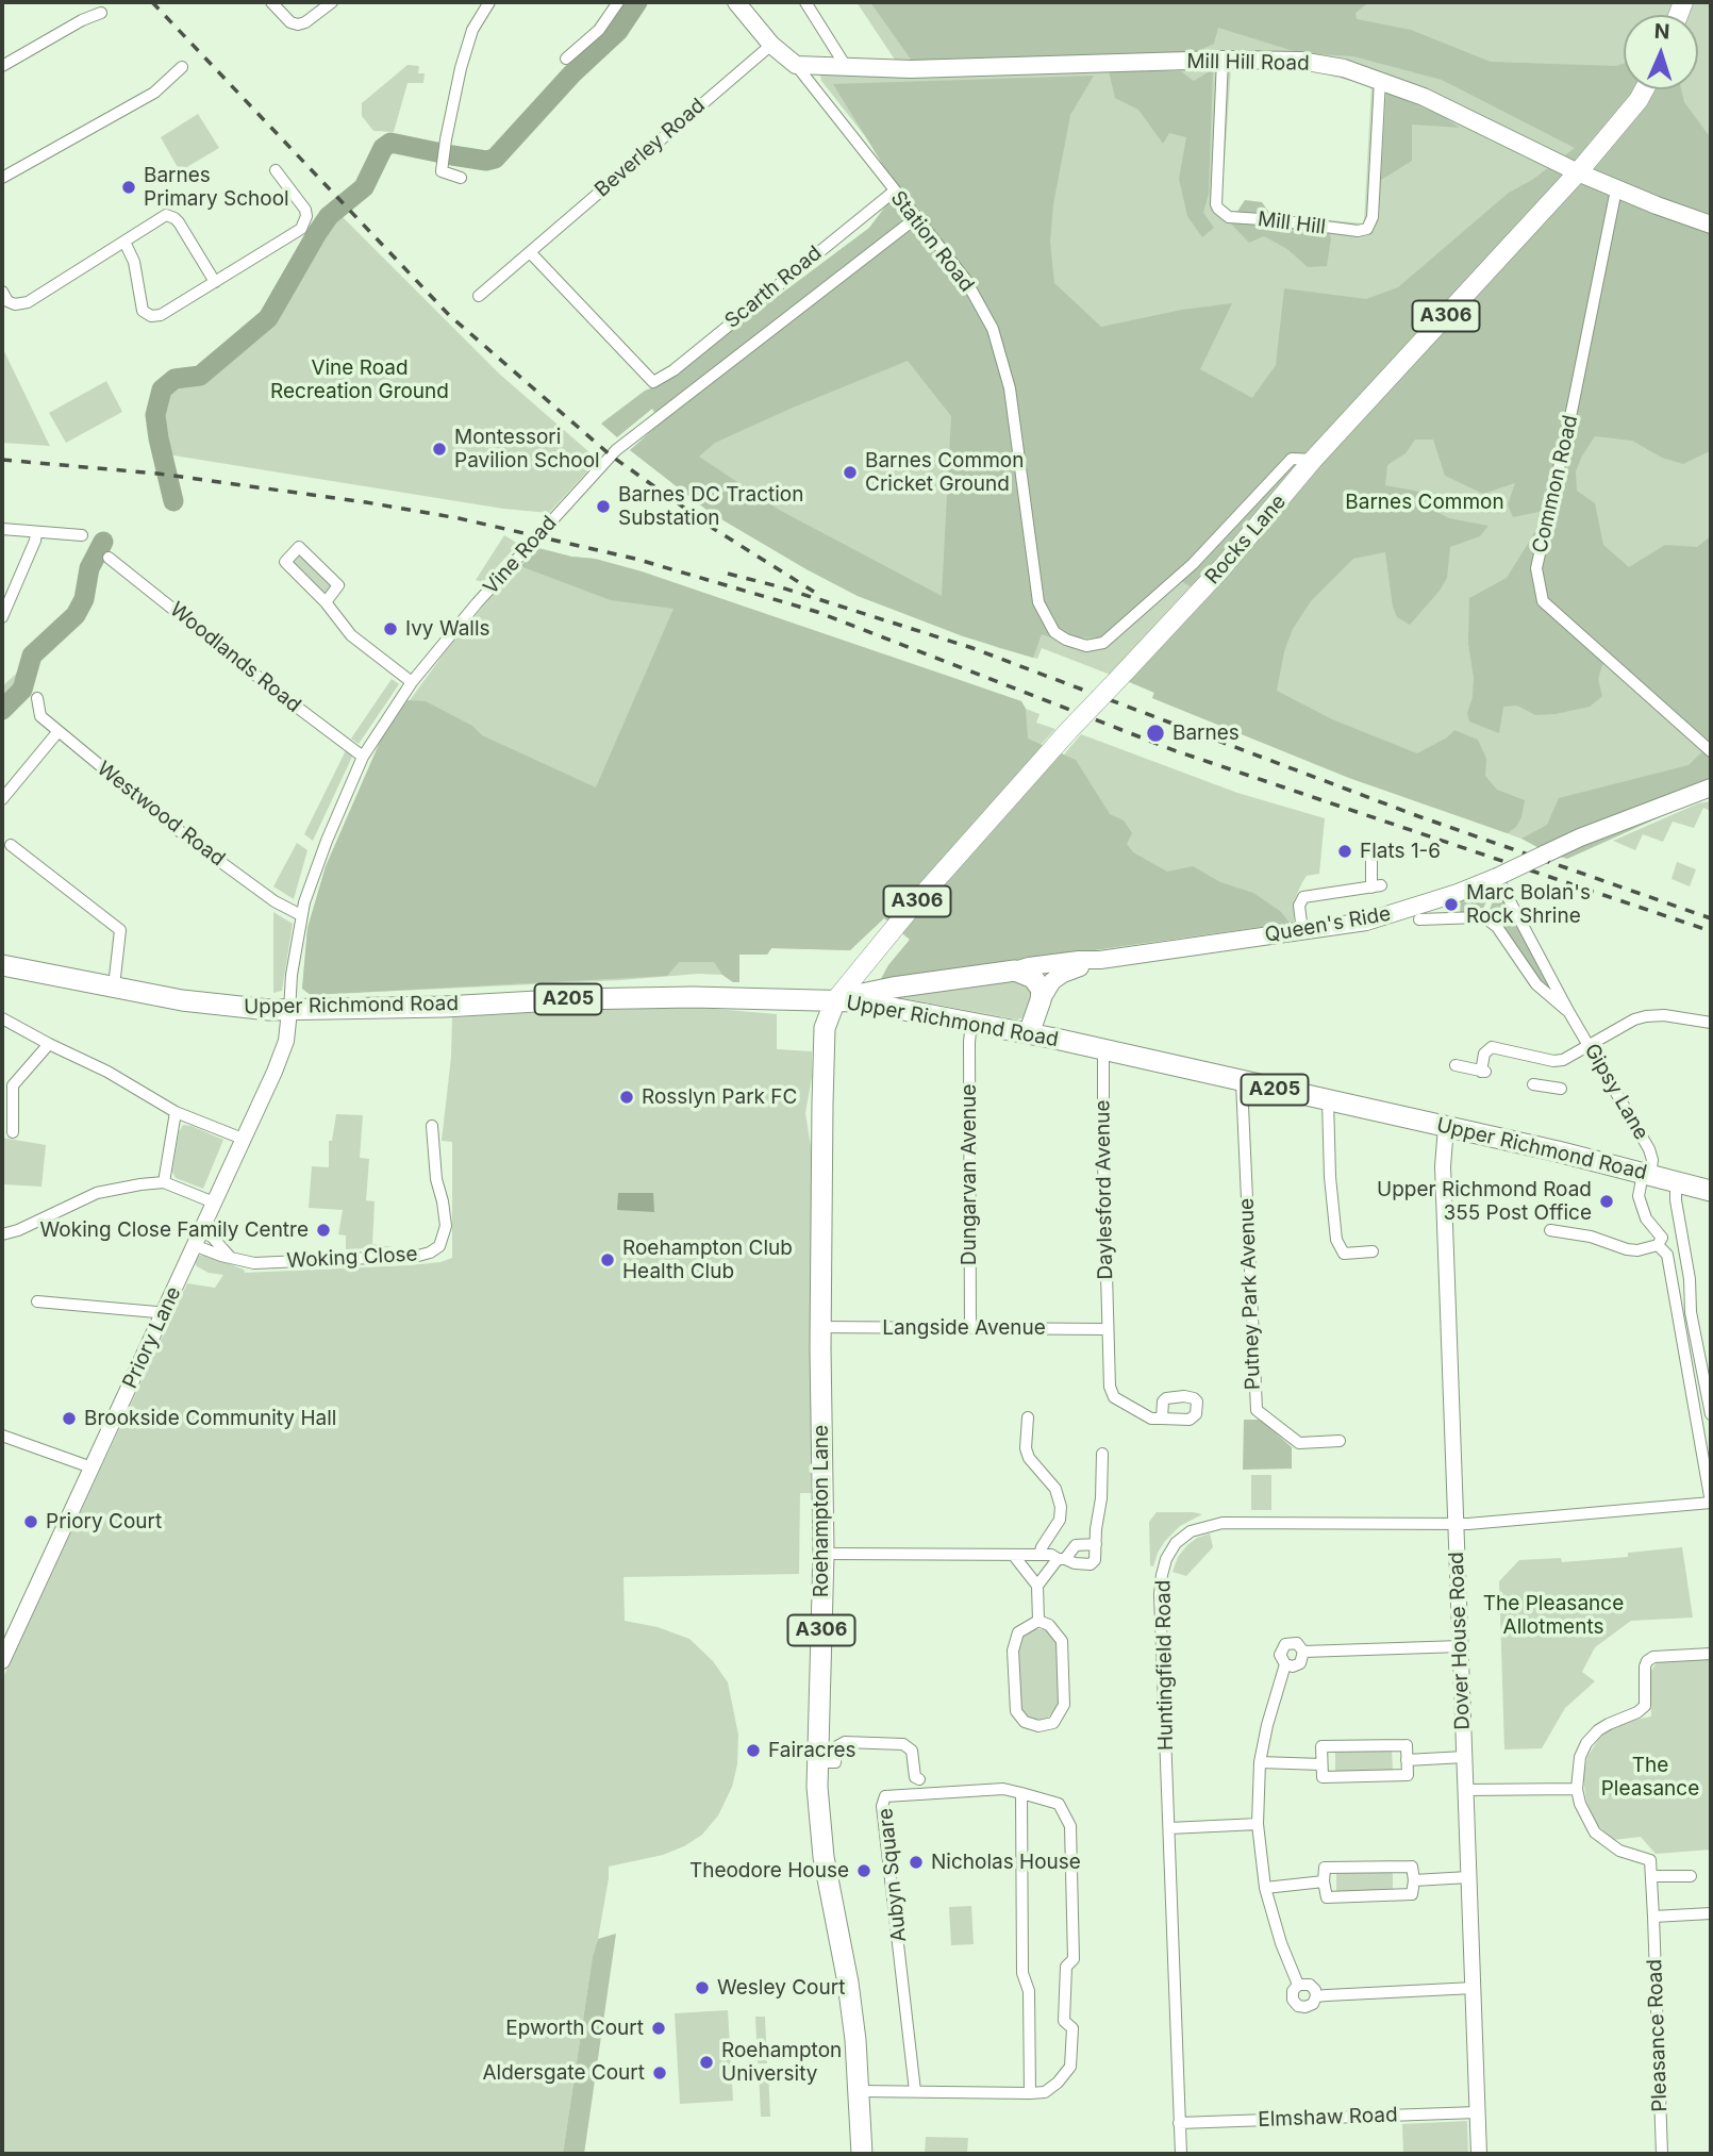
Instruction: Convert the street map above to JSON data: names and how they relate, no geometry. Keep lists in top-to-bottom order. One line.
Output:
{"streets":{"highway":["A306","Queen's Ride","A205","Upper Richmond Road","Roehampton Lane"],"main road":["Mill Hill Road","Station Road","Rocks Lane"],"street":["Beverley Road","Mill Hill","Scarth Road","Common Road","Vine Road","Woodlands Road","Westwood Road","Gipsy Lane","Dungarvan Avenue","Daylesford Avenue","Woking Close","Putney Park Avenue","Langside Avenue","Priory Lane","Dover House Road","Huntingfield Road","Aubyn Square","Pleasance Road","Elmshaw Road"]},"crossings":[["Mill Hill Road","Mill Hill"],["Mill Hill Road","Station Road"],["Mill Hill Road","Common Road"],["Mill Hill Road","Rocks Lane"],["Beverley Road","Station Road"],["Beverley Road","Scarth Road"],["Station Road","Scarth Road"],["Station Road","Rocks Lane"],["Station Road","Vine Road"],["Rocks Lane","Queen's Ride"],["Rocks Lane","Upper Richmond Road"],["Rocks Lane","Roehampton Lane"],["Vine Road","Woodlands Road"],["Vine Road","Westwood Road"],["Vine Road","Upper Richmond Road"],["Vine Road","Priory Lane"],["Queen's Ride","Upper Richmond Road"],["Queen's Ride","Gipsy Lane"],["Queen's Ride","Roehampton Lane"],["Upper Richmond Road","Gipsy Lane"],["Upper Richmond Road","Dungarvan Avenue"],["Upper Richmond Road","Daylesford Avenue"],["Upper Richmond Road","Putney Park Avenue"],["Upper Richmond Road","Priory Lane"],["Upper Richmond Road","Roehampton Lane"],["Upper Richmond Road","Dover House Road"],["Dungarvan Avenue","Langside Avenue"],["Daylesford Avenue","Langside Avenue"],["Woking Close","Priory Lane"],["Langside Avenue","Roehampton Lane"],["Roehampton Lane","Aubyn Square"],["Dover House Road","Huntingfield Road"],["Dover House Road","Elmshaw Road"],["Huntingfield Road","Elmshaw Road"]],"parks":["Vine Road Recreation Ground","Barnes Common","The Pleasance Allotments","The Pleasance"],"places":["Barnes Primary School","Montessori Pavilion School","Barnes Common Cricket Ground","Barnes DC Traction Substation","Ivy Walls","Barnes","Flats 1-6","Marc Bolan's Rock Shrine","Rosslyn Park FC","Upper Richmond Road 355 Post Office","Woking Close Family Centre","Roehampton Club Health Club","Brookside Community Hall","Priory Court","Fairacres","Nicholas House","Theodore House","Wesley Court","Epworth Court","Roehampton University","Aldersgate Court"],"north":"top"}
